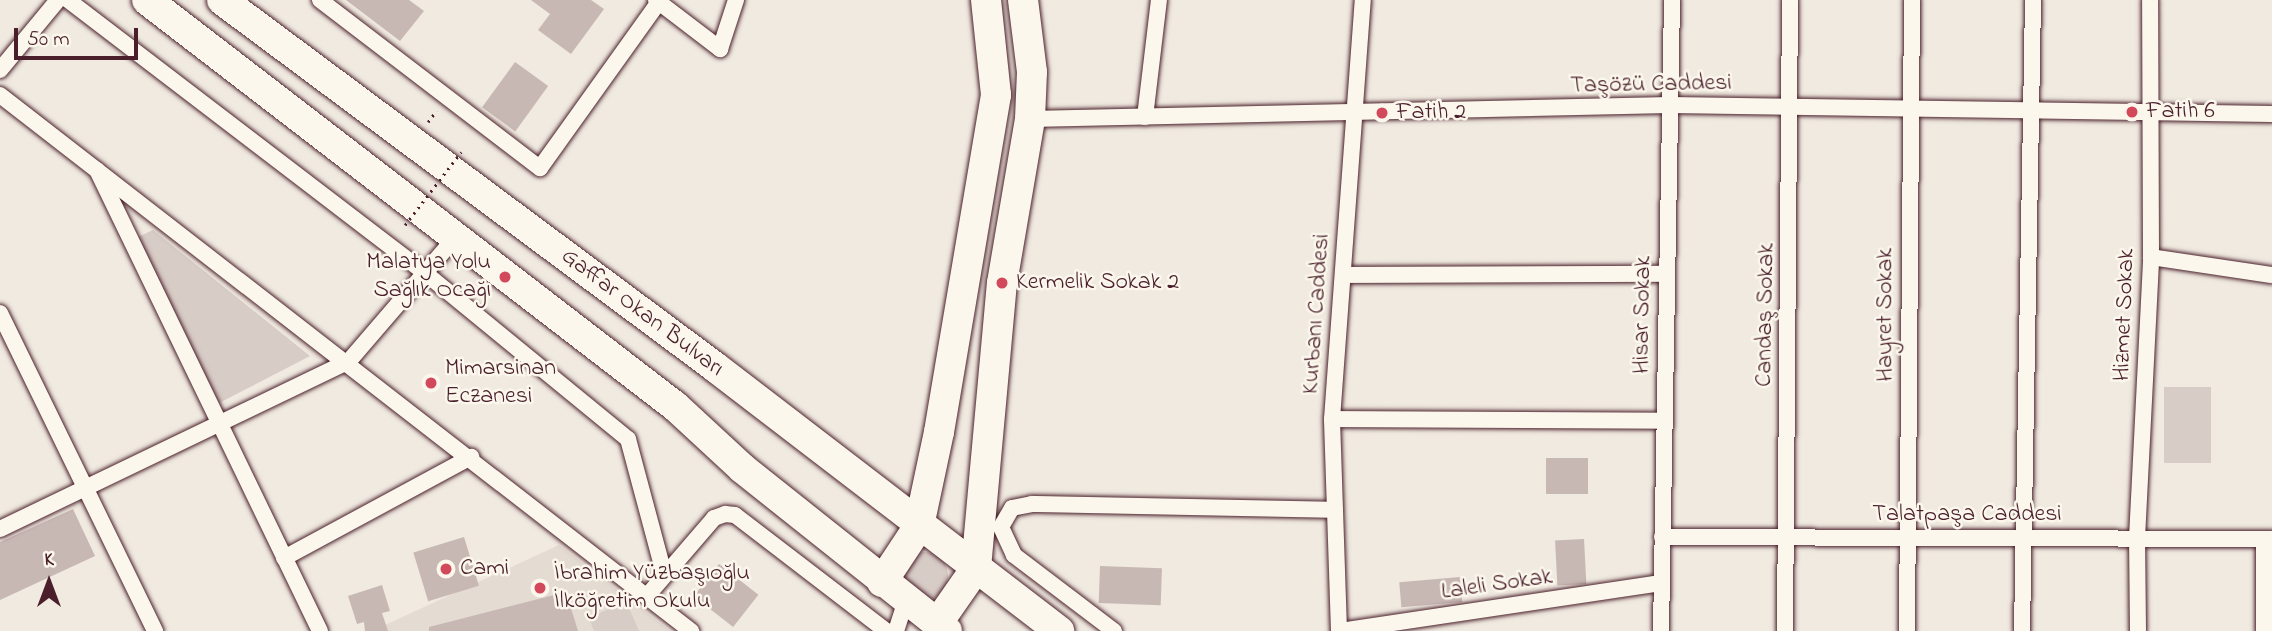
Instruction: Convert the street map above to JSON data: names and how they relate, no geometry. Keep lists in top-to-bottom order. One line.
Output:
{"streets":{"highway":["Gaffar Okan Bulvarı"],"street":["Taşözü Caddesi","Kurbanı Caddesi","Hisar Sokak","Candaş Sokak","Hayret Sokak","Hizmet Sokak","Talatpaşa Caddesi","Laleli Sokak"]},"crossings":[["Taşözü Caddesi","Kurbanı Caddesi"],["Taşözü Caddesi","Hisar Sokak"],["Taşözü Caddesi","Candaş Sokak"],["Taşözü Caddesi","Hayret Sokak"],["Taşözü Caddesi","Hizmet Sokak"],["Kurbanı Caddesi","Laleli Sokak"],["Hisar Sokak","Talatpaşa Caddesi"],["Hisar Sokak","Laleli Sokak"],["Candaş Sokak","Talatpaşa Caddesi"],["Hayret Sokak","Talatpaşa Caddesi"],["Hizmet Sokak","Talatpaşa Caddesi"]],"places":["Fatih 6","Fatih 2","Malatya Yolu Sağlık Ocağı","Kermelik Sokak 2","Mimarsinan Eczanesi","Cami","İbrahim Yüzbaşıoğlu İlköğretim Okulu"],"scale_bar":"50 m","north":"top"}
